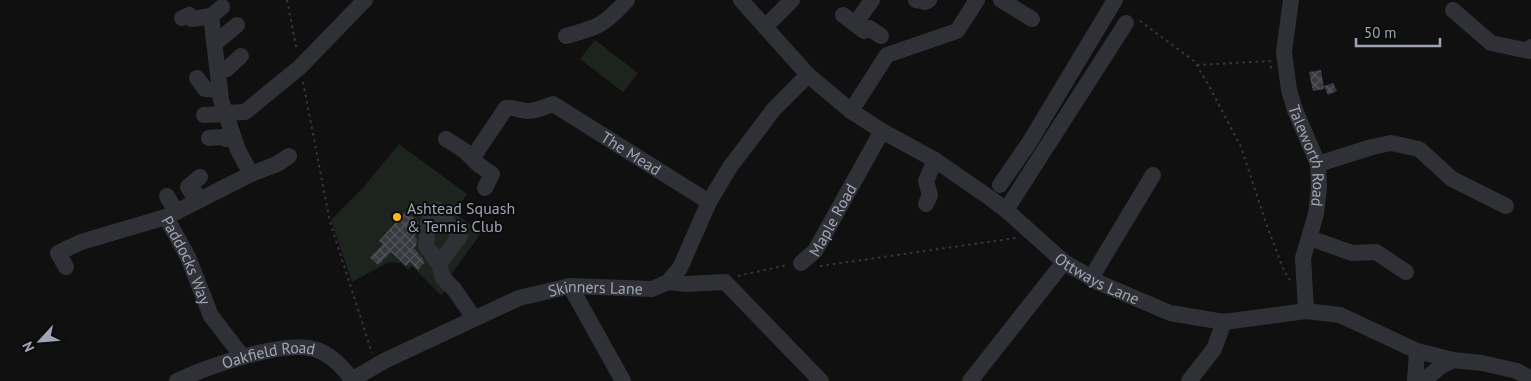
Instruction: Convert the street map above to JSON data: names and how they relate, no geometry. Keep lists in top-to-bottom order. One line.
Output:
{"streets":{"street":["The Mead","Taleworth Road","Maple Road","Paddocks Way","Ottways Lane","Skinners Lane","Oakfield Road"]},"crossings":[["Taleworth Road","Ottways Lane"],["Maple Road","Ottways Lane"],["Maple Road","Skinners Lane"],["Paddocks Way","Oakfield Road"],["Skinners Lane","Oakfield Road"]],"places":["Ashtead Squash & Tennis Club"],"scale_bar":"50 m","north":"bottom left"}
